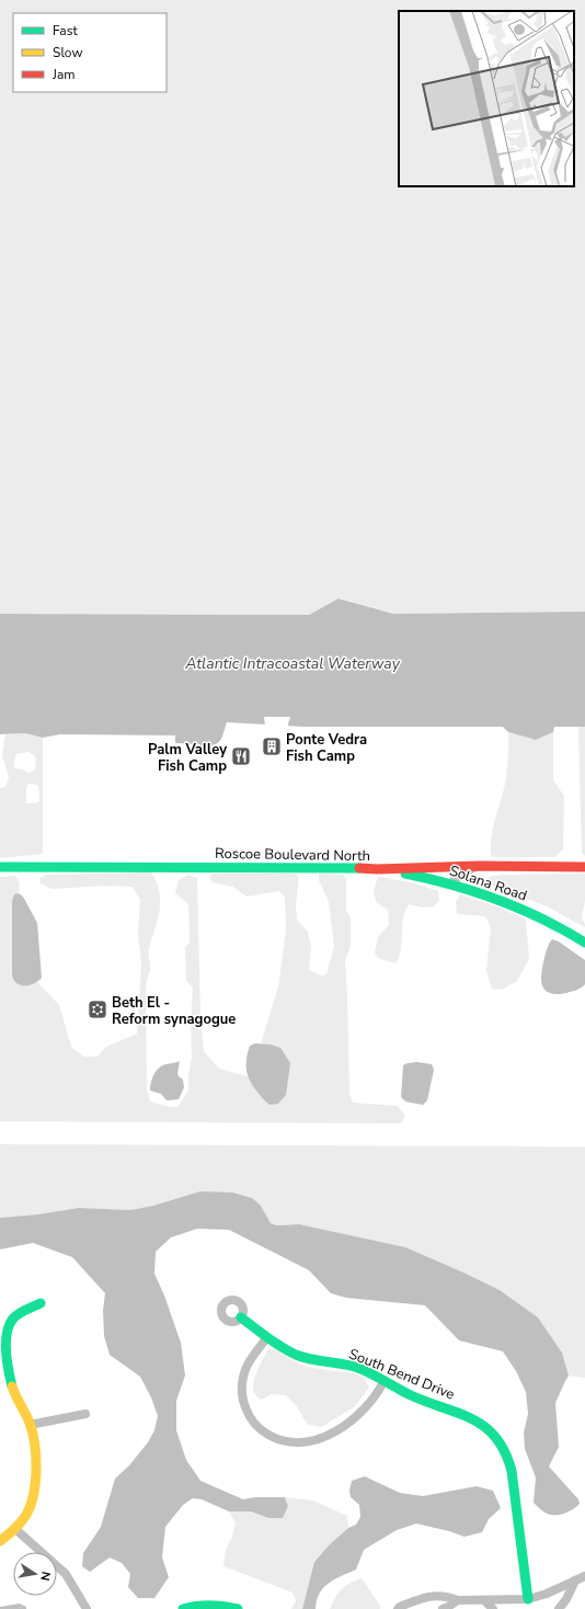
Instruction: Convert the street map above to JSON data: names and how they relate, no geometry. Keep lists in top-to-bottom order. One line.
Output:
{"streets":{"street":["Roscoe Boulevard North","Solana Road","South Bend Drive"]},"crossings":[["Roscoe Boulevard North","Solana Road"]],"water":["Atlantic Intracoastal Waterway"],"places":{"building":["Ponte Vedra Fish Camp"],"restaurant":["Palm Valley Fish Camp"],"synagogue":["Beth El - Reform synagogue"]},"legend":["Fast","Slow","Jam"],"north":"right"}
